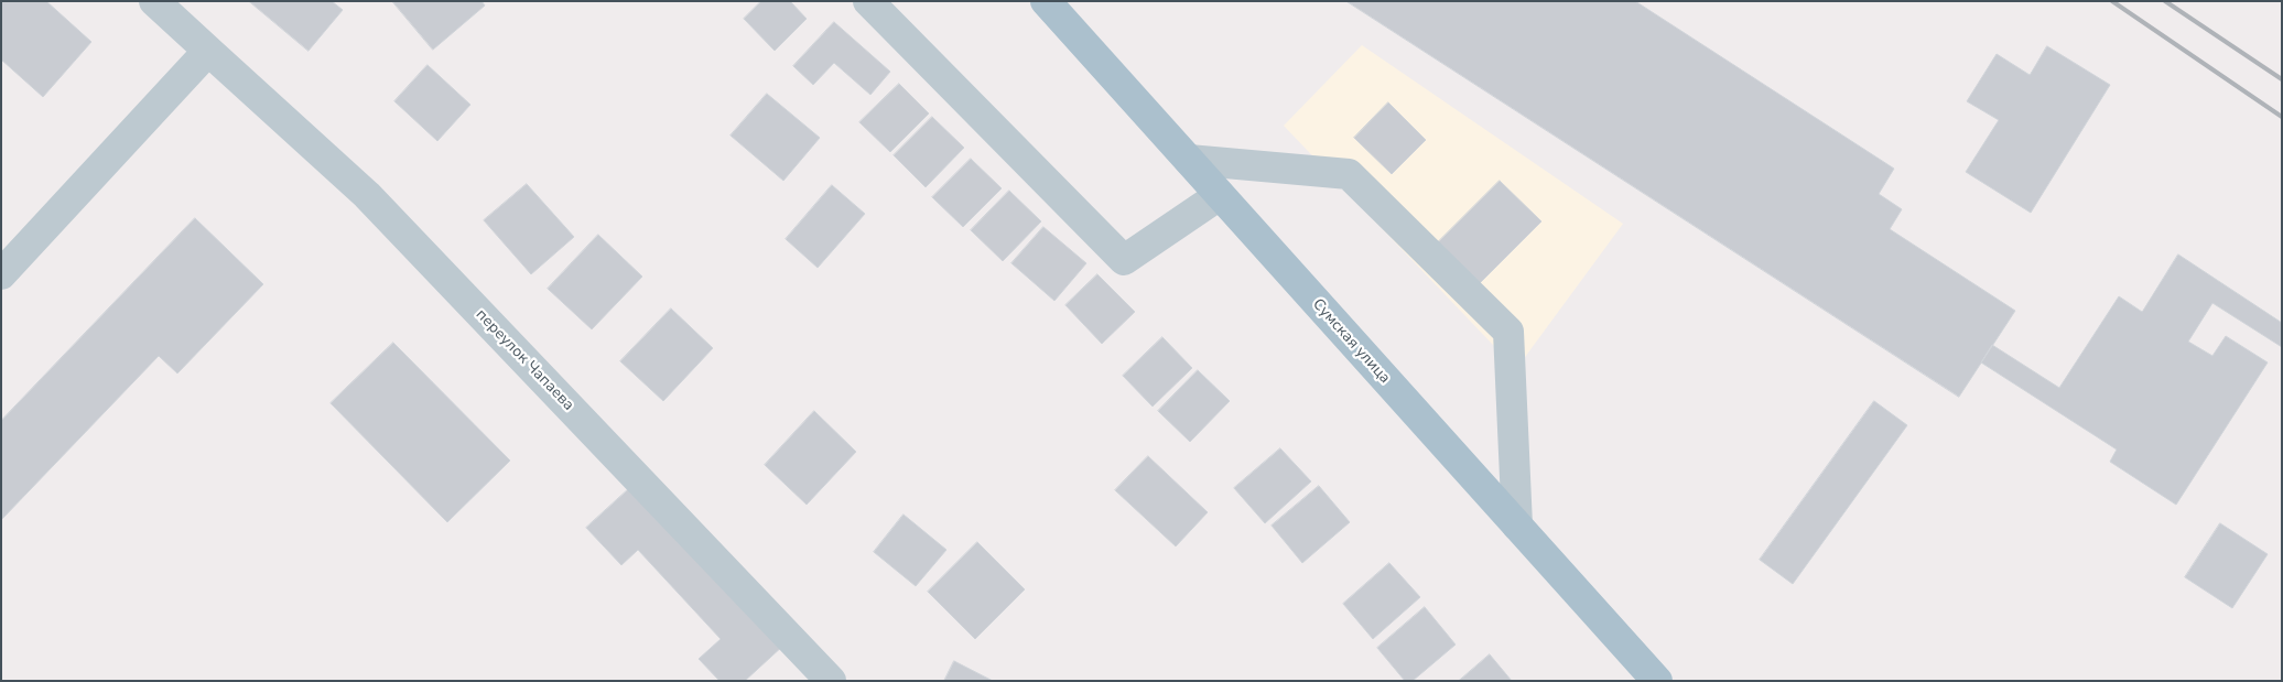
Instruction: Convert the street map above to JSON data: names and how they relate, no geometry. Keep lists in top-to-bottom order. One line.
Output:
{"streets":{"main road":["Сумская улица"],"street":["переулок Чапаева"]}}
